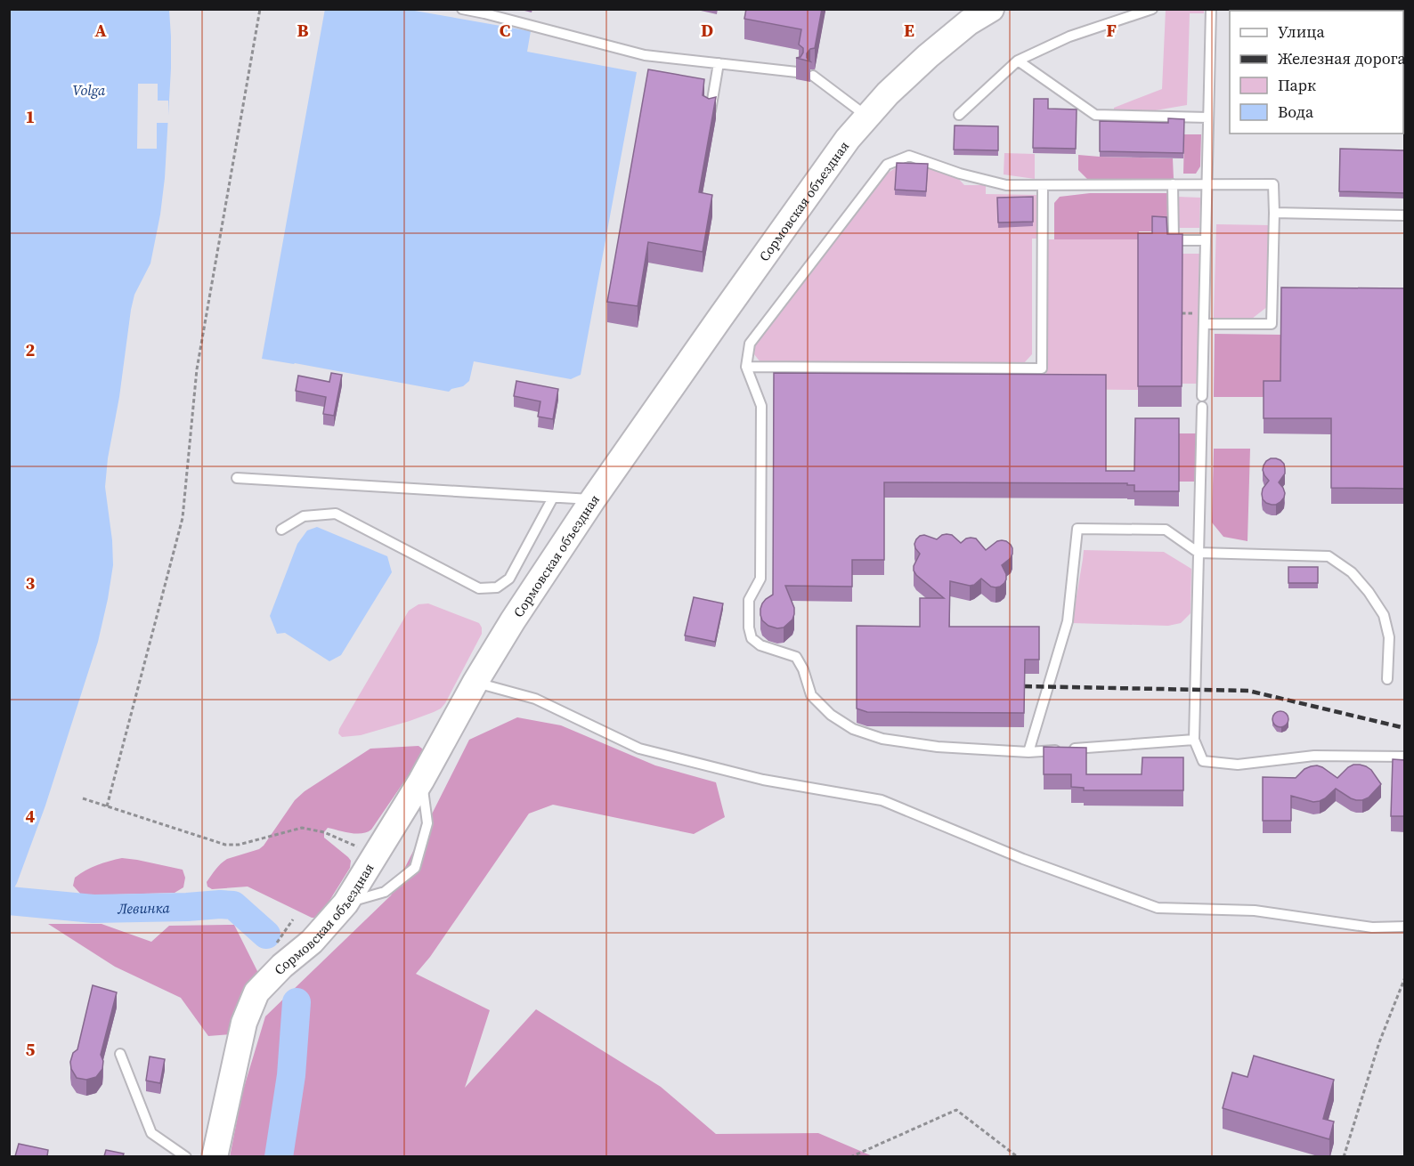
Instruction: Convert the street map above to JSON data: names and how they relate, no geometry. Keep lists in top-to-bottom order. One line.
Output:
{"streets":{"street":["Сормовская объездная"]},"water":["Volga","Левинка"],"legend":["Улица","Железная дорога","Парк","Вода"],"grid":{"columns":["A","B","C","D","E","F"],"rows":["1","2","3","4","5"]}}
